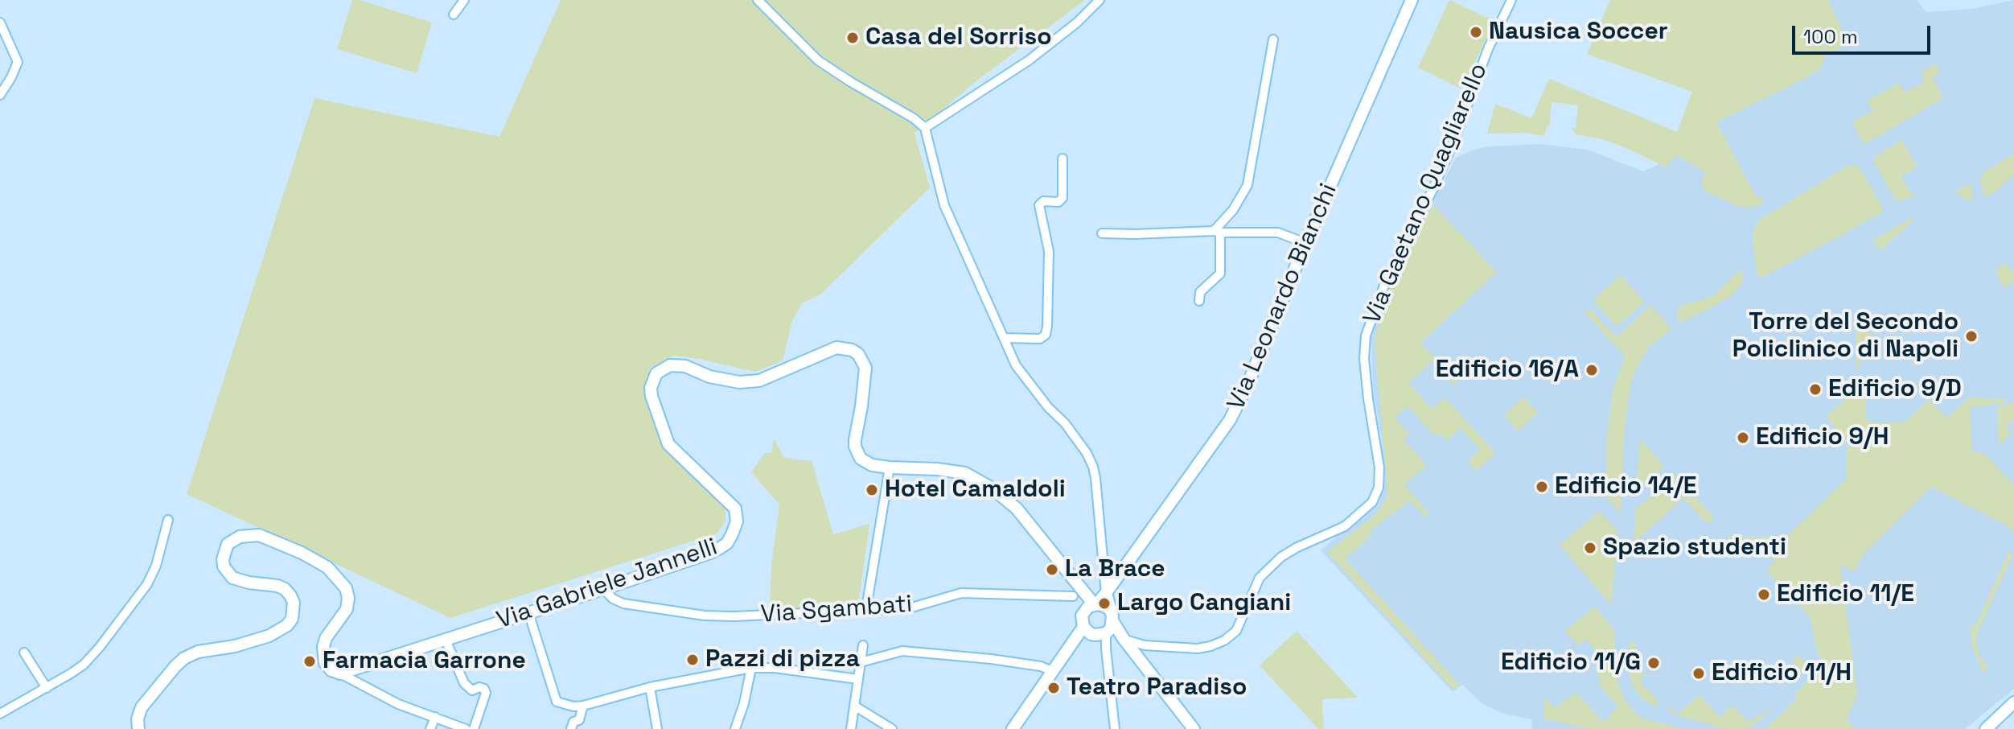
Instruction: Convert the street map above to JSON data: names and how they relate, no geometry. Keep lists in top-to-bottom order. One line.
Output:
{"streets":{"main road":["Via Leonardo Bianchi","Via Gabriele Jannelli"],"street":["Via Gaetano Quagliarello","Via Sgambati"]},"crossings":[["Via Leonardo Bianchi","Via Gabriele Jannelli"],["Via Gabriele Jannelli","Via Sgambati"]],"places":["Nausica Soccer","Casa del Sorriso","Torre del Secondo Policlinico di Napoli","Edificio 16/A","Edificio 9/D","Edificio 9/H","Edificio 14/E","Hotel Camaldoli","Spazio studenti","La Brace","Edificio 11/E","Largo Cangiani","Pazzi di pizza","Farmacia Garrone","Edificio 11/G","Edificio 11/H","Teatro Paradiso"],"scale_bar":"100 m"}
